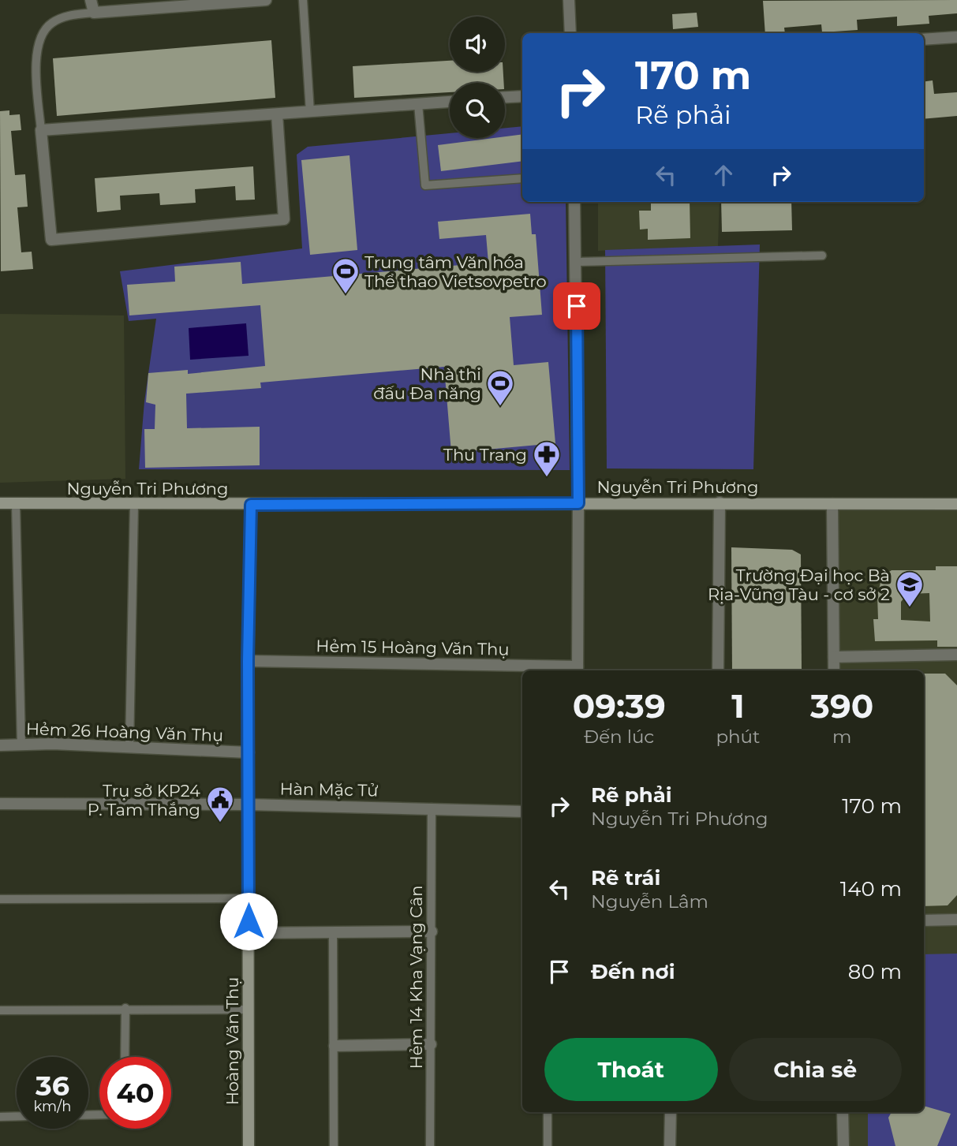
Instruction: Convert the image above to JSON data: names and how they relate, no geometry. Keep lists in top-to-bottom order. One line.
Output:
{"streets":{"street":["Nguyễn Tri Phương","Hẻm 15 Hoàng Văn Thụ","Hẻm 26 Hoàng Văn Thụ","Hàn Mặc Tử","Hoàng Văn Thụ"],"lane":["Hẻm 14 Kha Vạng Cân"]},"crossings":[["Nguyễn Tri Phương","Hoàng Văn Thụ"],["Hẻm 15 Hoàng Văn Thụ","Hoàng Văn Thụ"],["Hẻm 26 Hoàng Văn Thụ","Hoàng Văn Thụ"],["Hàn Mặc Tử","Hẻm 14 Kha Vạng Cân"],["Hàn Mặc Tử","Hoàng Văn Thụ"]],"places":{"sports":["Trung tâm Văn hóa Thể thao Vietsovpetro","Nhà thi đấu Đa năng"],"pharmacy":["Thu Trang"],"school or university":["Trường Đại học Bà Rịa-Vũng Tàu - cơ sở 2"],"public building":["Trụ sở KP24 P. Tam Thắng"]},"page":{"turn":["170 m","Rẽ phải"],"eta":["09:39","Đến lúc","1","phút","390","m"],"list":[{"name":"Rẽ phải","note":"Nguyễn Tri Phương","value":"170 m"},{"name":"Rẽ trái","note":"Nguyễn Lâm","value":"140 m"},{"name":"Đến nơi","value":"80 m"}],"buttons":["Thoát","Chia sẻ"],"speed":"36 km/h","limit":"40"}}
